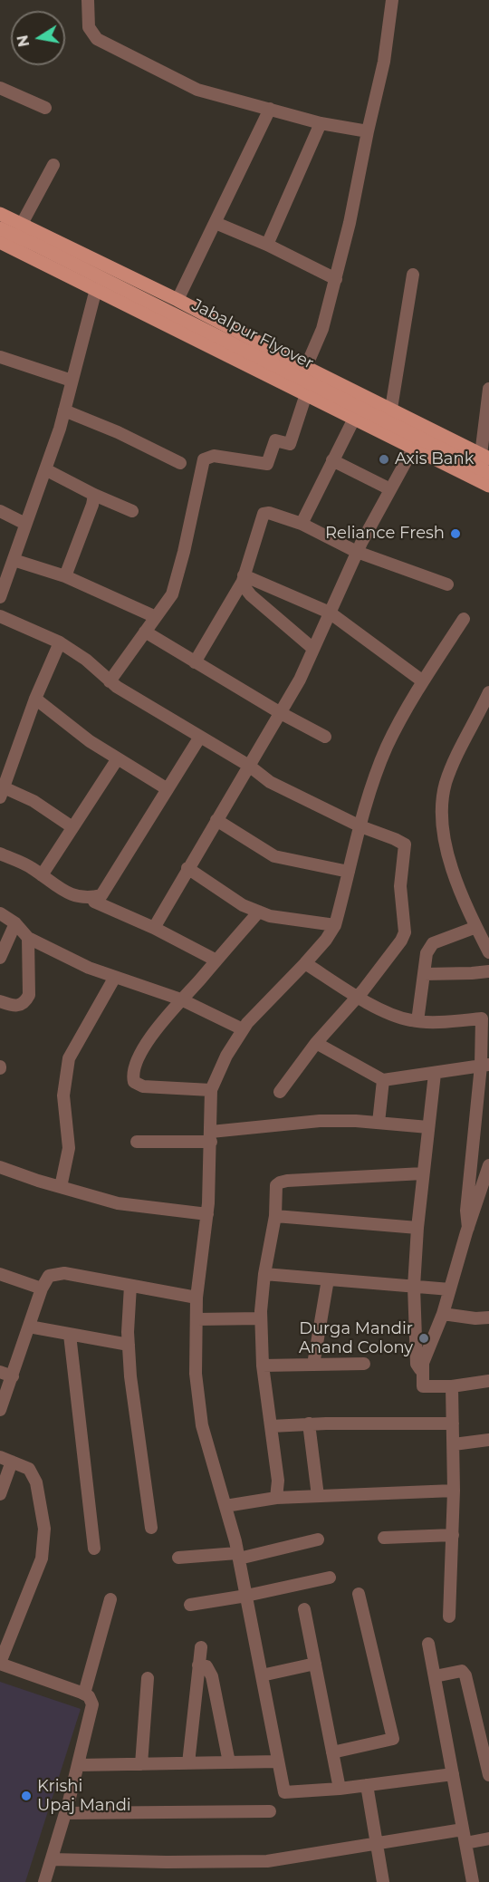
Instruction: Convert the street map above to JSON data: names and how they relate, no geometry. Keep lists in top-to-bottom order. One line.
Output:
{"streets":{"main road":["Jabalpur Flyover"]},"places":["Axis Bank","Reliance Fresh","Durga Mandir Anand Colony","Krishi Upaj Mandi"],"north":"left"}
